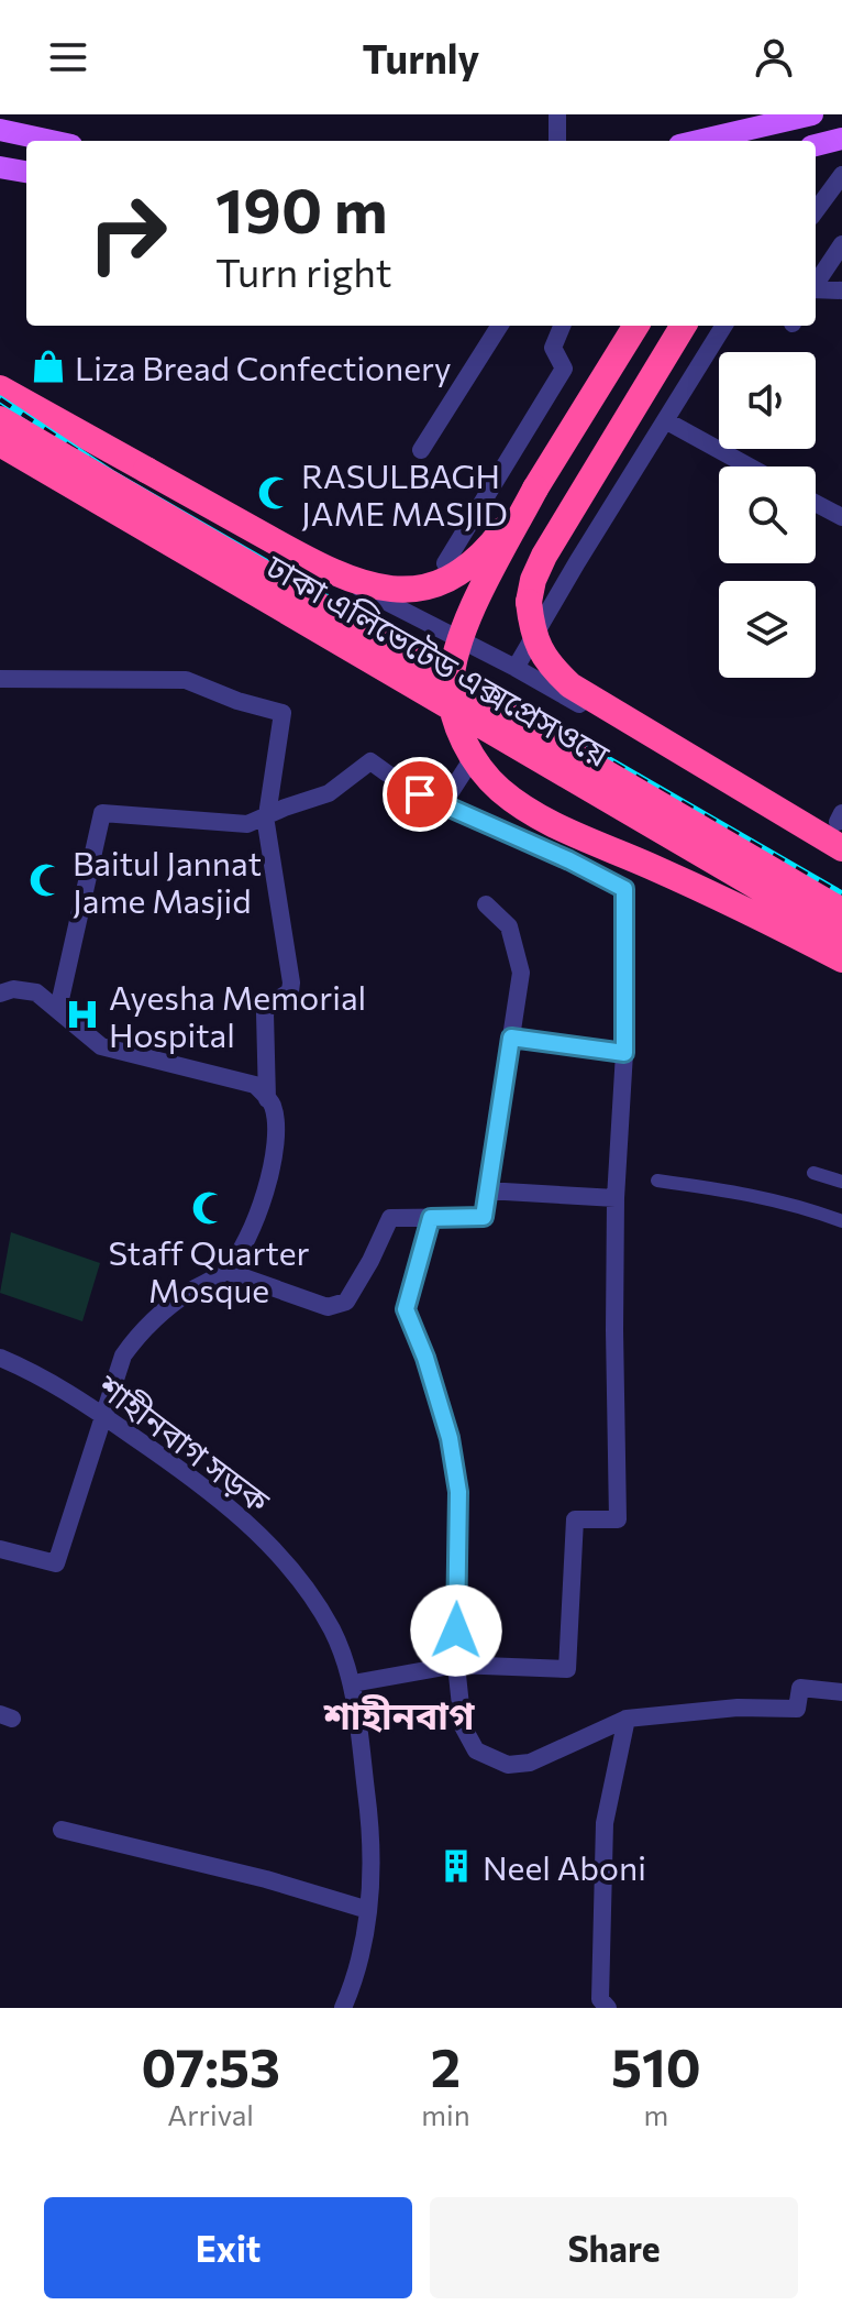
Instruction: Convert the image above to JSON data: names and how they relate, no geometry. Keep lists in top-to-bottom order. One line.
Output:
{"streets":{"highway":["ঢাকা এলিভেটেড এক্সপ্রেসওয়ে"],"street":["শাহীনবাগ সড়ক"]},"districts":["শাহীনবাগ"],"places":{"shop":["Liza Bread Confectionery"],"mosque":["RASULBAGH JAME MASJID","Baitul Jannat Jame Masjid","Staff Quarter Mosque"],"hospital":["Ayesha Memorial Hospital"],"building":["Neel Aboni"]},"page":{"header":"Turnly","turn":["190 m","Turn right"],"eta":["07:53","Arrival","2","min","510","m"],"buttons":["Exit","Share"]}}
